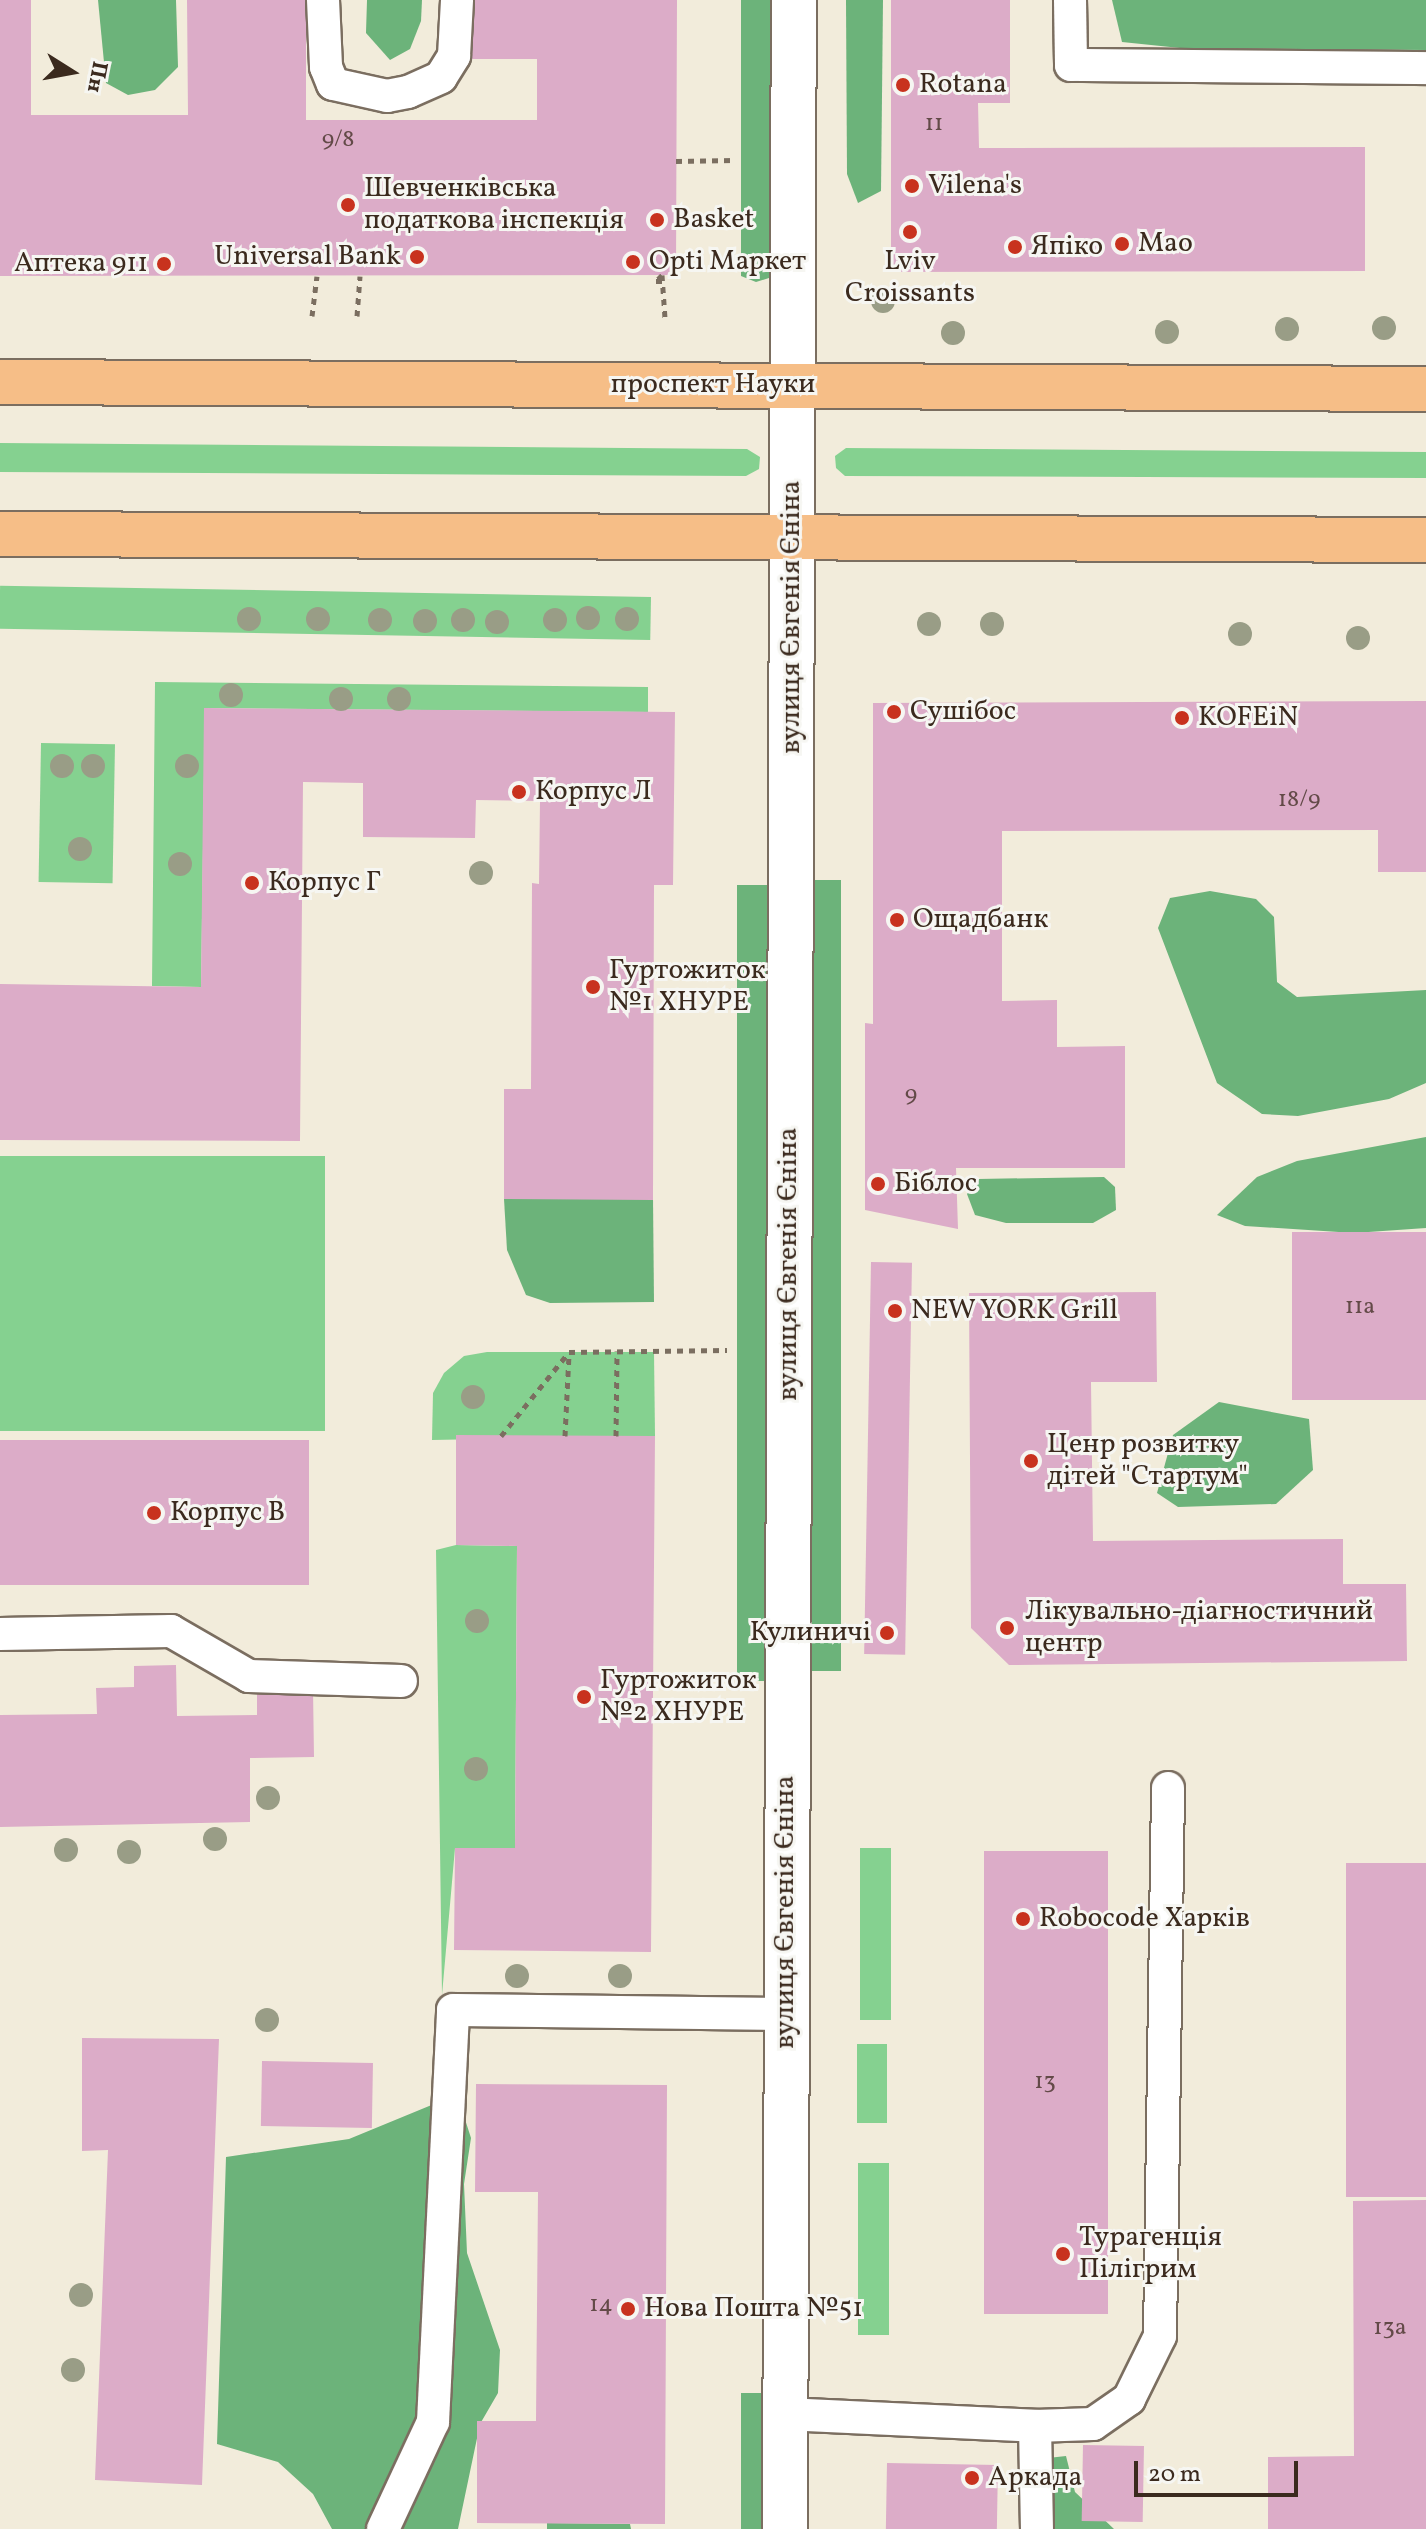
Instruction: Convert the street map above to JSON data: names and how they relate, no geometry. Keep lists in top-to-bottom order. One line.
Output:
{"streets":{"main road":["проспект Науки"],"street":["вулиця Євгенія Єніна"]},"crossings":[["проспект Науки","вулиця Євгенія Єніна"]],"places":["Rotana","Vilena's","Шевченківська податкова інспекція","Basket","Lviv Croissants","Мао","Япіко","Universal Bank","Opti Маркет","Аптека 911","Сушібос","KOFEiN","Корпус Л","Корпус Г","Ощадбанк","Гуртожиток №1 ХНУРЕ","Біблос","NEW YORK Grill","Ценр розвитку дітей \"Стартум\"","Корпус В","Лікувально-діагностичний центр","Кулиничі","Гуртожиток №2 ХНУРЕ","Robocode Харків","Турагенція Пілігрим","Нова Пошта №51","Аркада"],"house_numbers":["11","9/8","18/9","9","11а","13","14","13а"],"scale_bar":"20 m","north":"right"}
